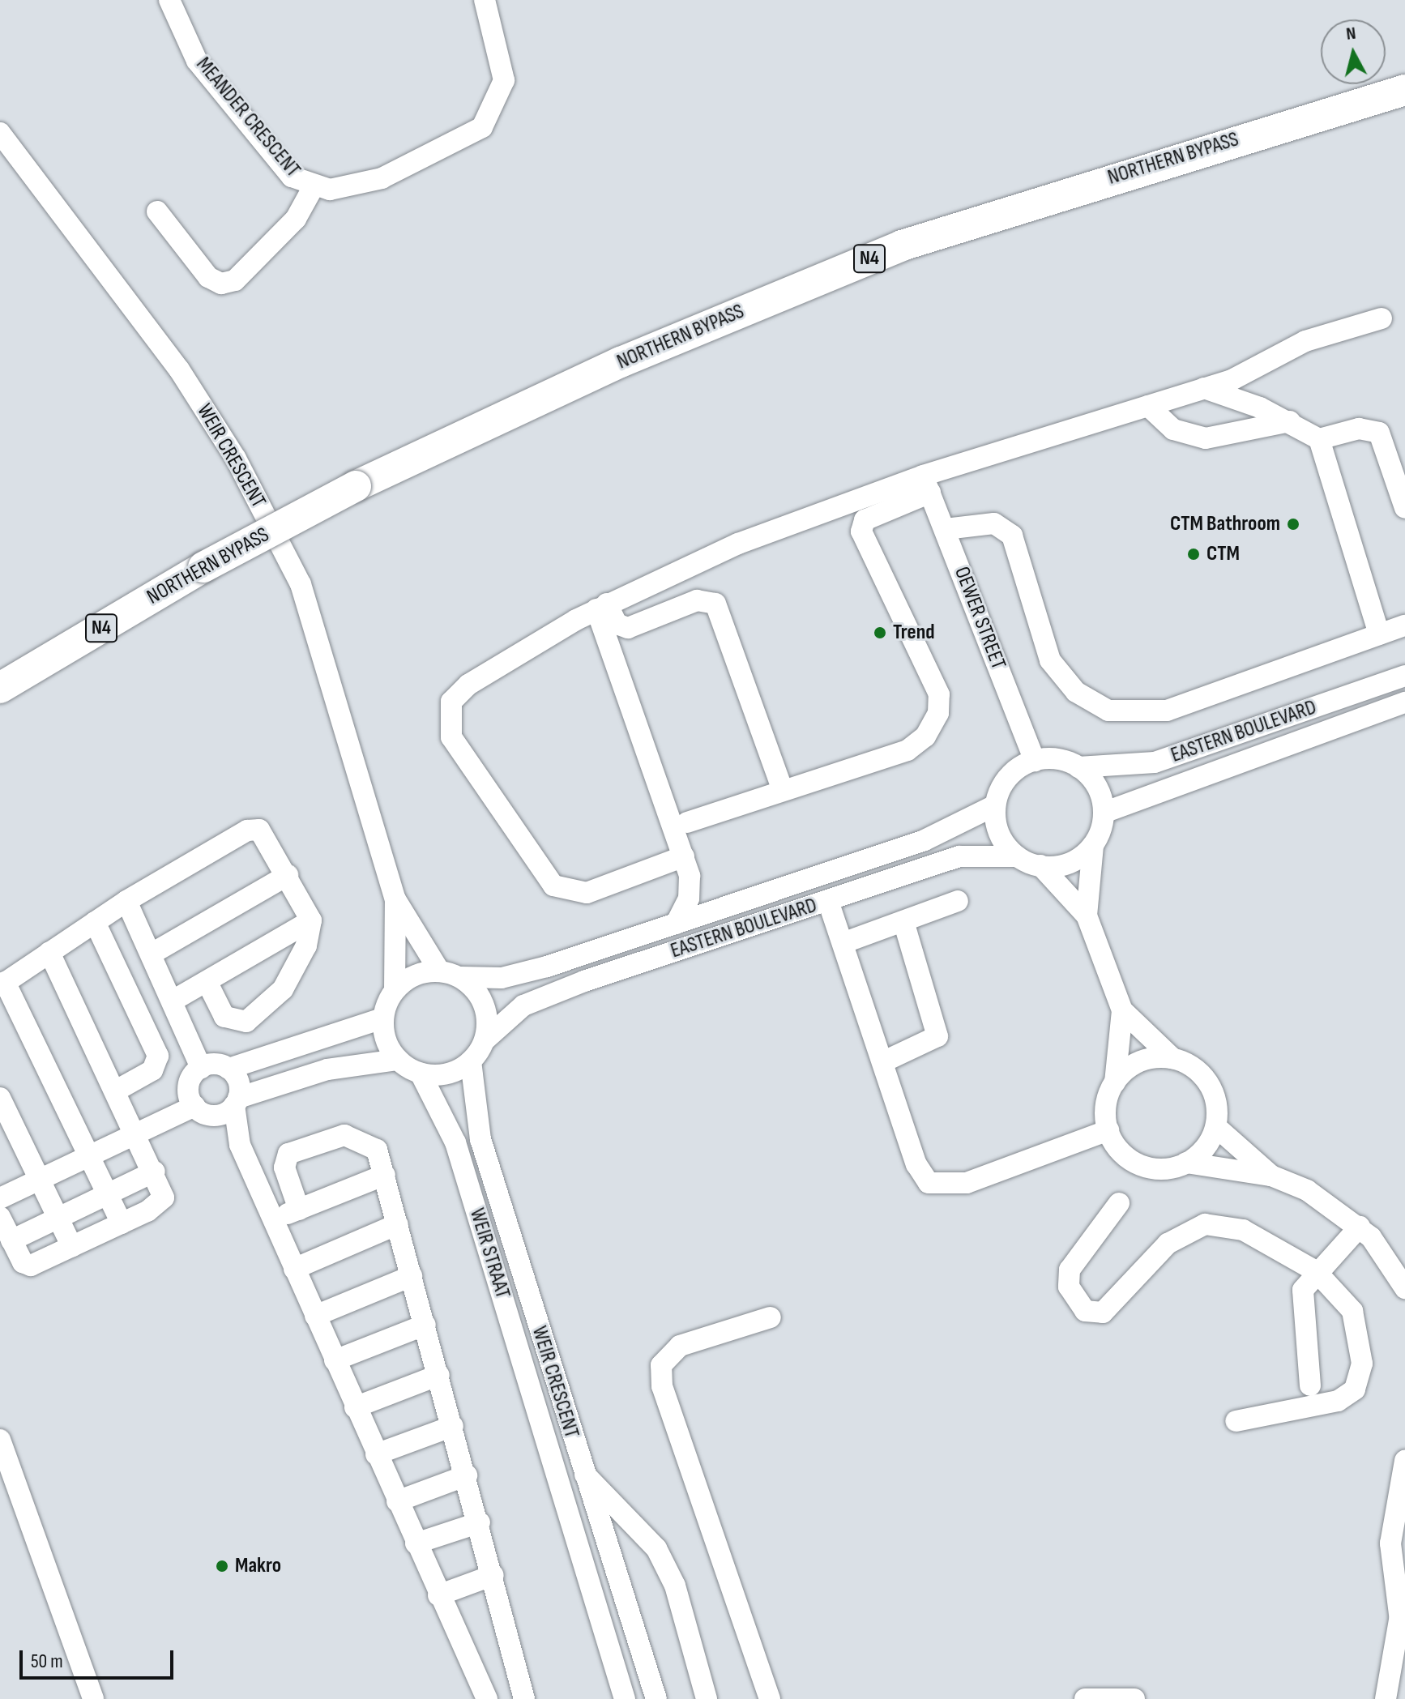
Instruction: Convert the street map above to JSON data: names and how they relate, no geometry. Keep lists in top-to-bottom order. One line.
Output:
{"streets":{"highway":["NORTHERN BYPASS","N4"],"street":["MEANDER CRESCENT","WEIR CRESCENT","OEWER STREET","EASTERN BOULEVARD","WEIR STRAAT"]},"crossings":[["WEIR CRESCENT","EASTERN BOULEVARD"],["WEIR CRESCENT","WEIR STRAAT"],["OEWER STREET","EASTERN BOULEVARD"],["EASTERN BOULEVARD","WEIR STRAAT"]],"places":["CTM Bathroom","CTM","Trend","Makro"],"scale_bar":"50 m","north":"top"}
